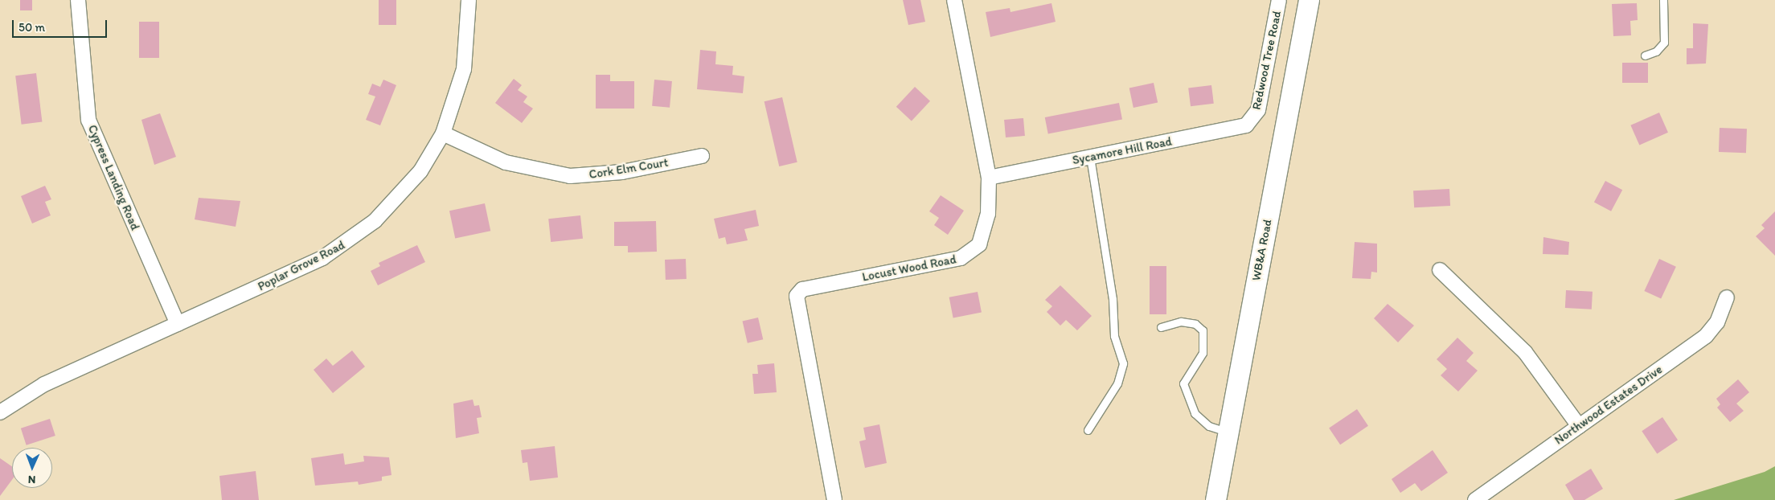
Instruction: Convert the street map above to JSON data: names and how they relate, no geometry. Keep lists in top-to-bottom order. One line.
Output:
{"streets":{"street":["Redwood Tree Road","Sycamore Hill Road","Cork Elm Court","Cypress Landing Road","WB&A Road","Poplar Grove Road","Locust Wood Road","Northwood Estates Drive"]},"crossings":[["Redwood Tree Road","Sycamore Hill Road"],["Sycamore Hill Road","Locust Wood Road"],["Cork Elm Court","Poplar Grove Road"],["Cypress Landing Road","Poplar Grove Road"]],"scale_bar":"50 m","north":"bottom"}
